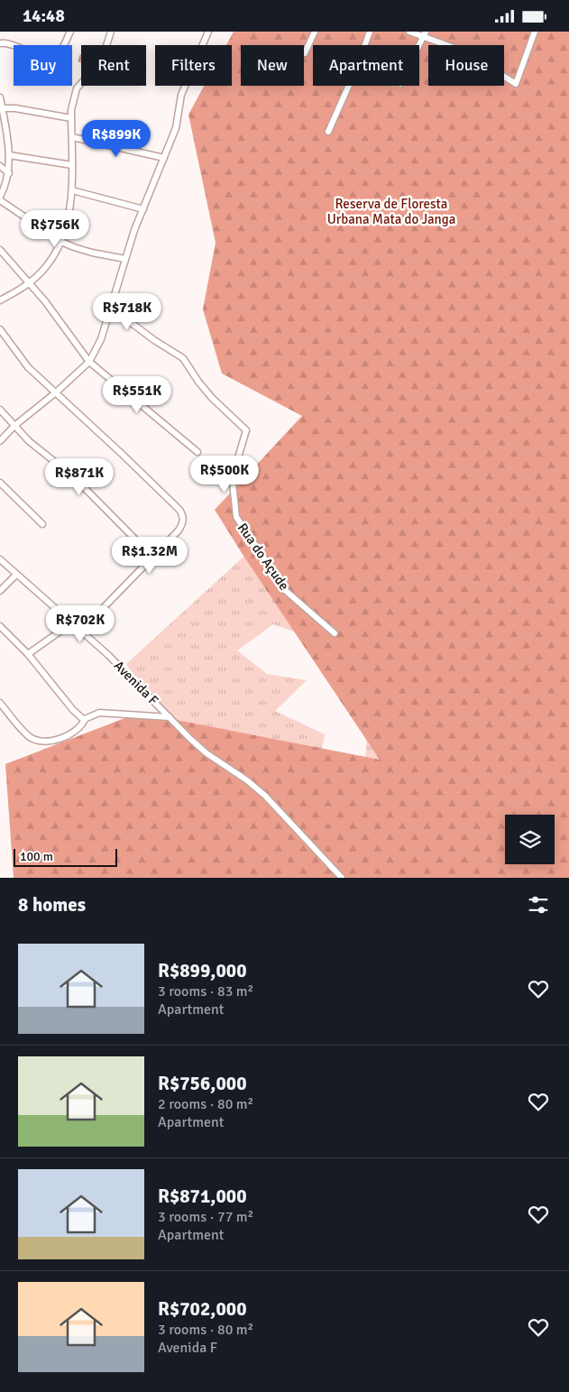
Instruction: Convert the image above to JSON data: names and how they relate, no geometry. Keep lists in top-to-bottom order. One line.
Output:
{"streets":{"street":["Rua do Açude","Avenida F"]},"parks":["Reserva de Floresta Urbana Mata do Janga"],"scale_bar":"100 m","page":{"status":"14:48","chip":["Buy","Rent","Filters","New","Apartment","House"],"price":["R$899K","R$756K","R$718K","R$551K","R$500K","R$871K","R$1.32M","R$702K"],"scale":"100 m","heading":"8 homes","list":[{"name":"R$899,000","note":"3 rooms · 83 m² · Apartment"},{"name":"R$756,000","note":"2 rooms · 80 m² · Apartment"},{"name":"R$871,000","note":"3 rooms · 77 m² · Apartment"},{"name":"R$702,000","note":"3 rooms · 80 m² · Avenida F"}]}}
